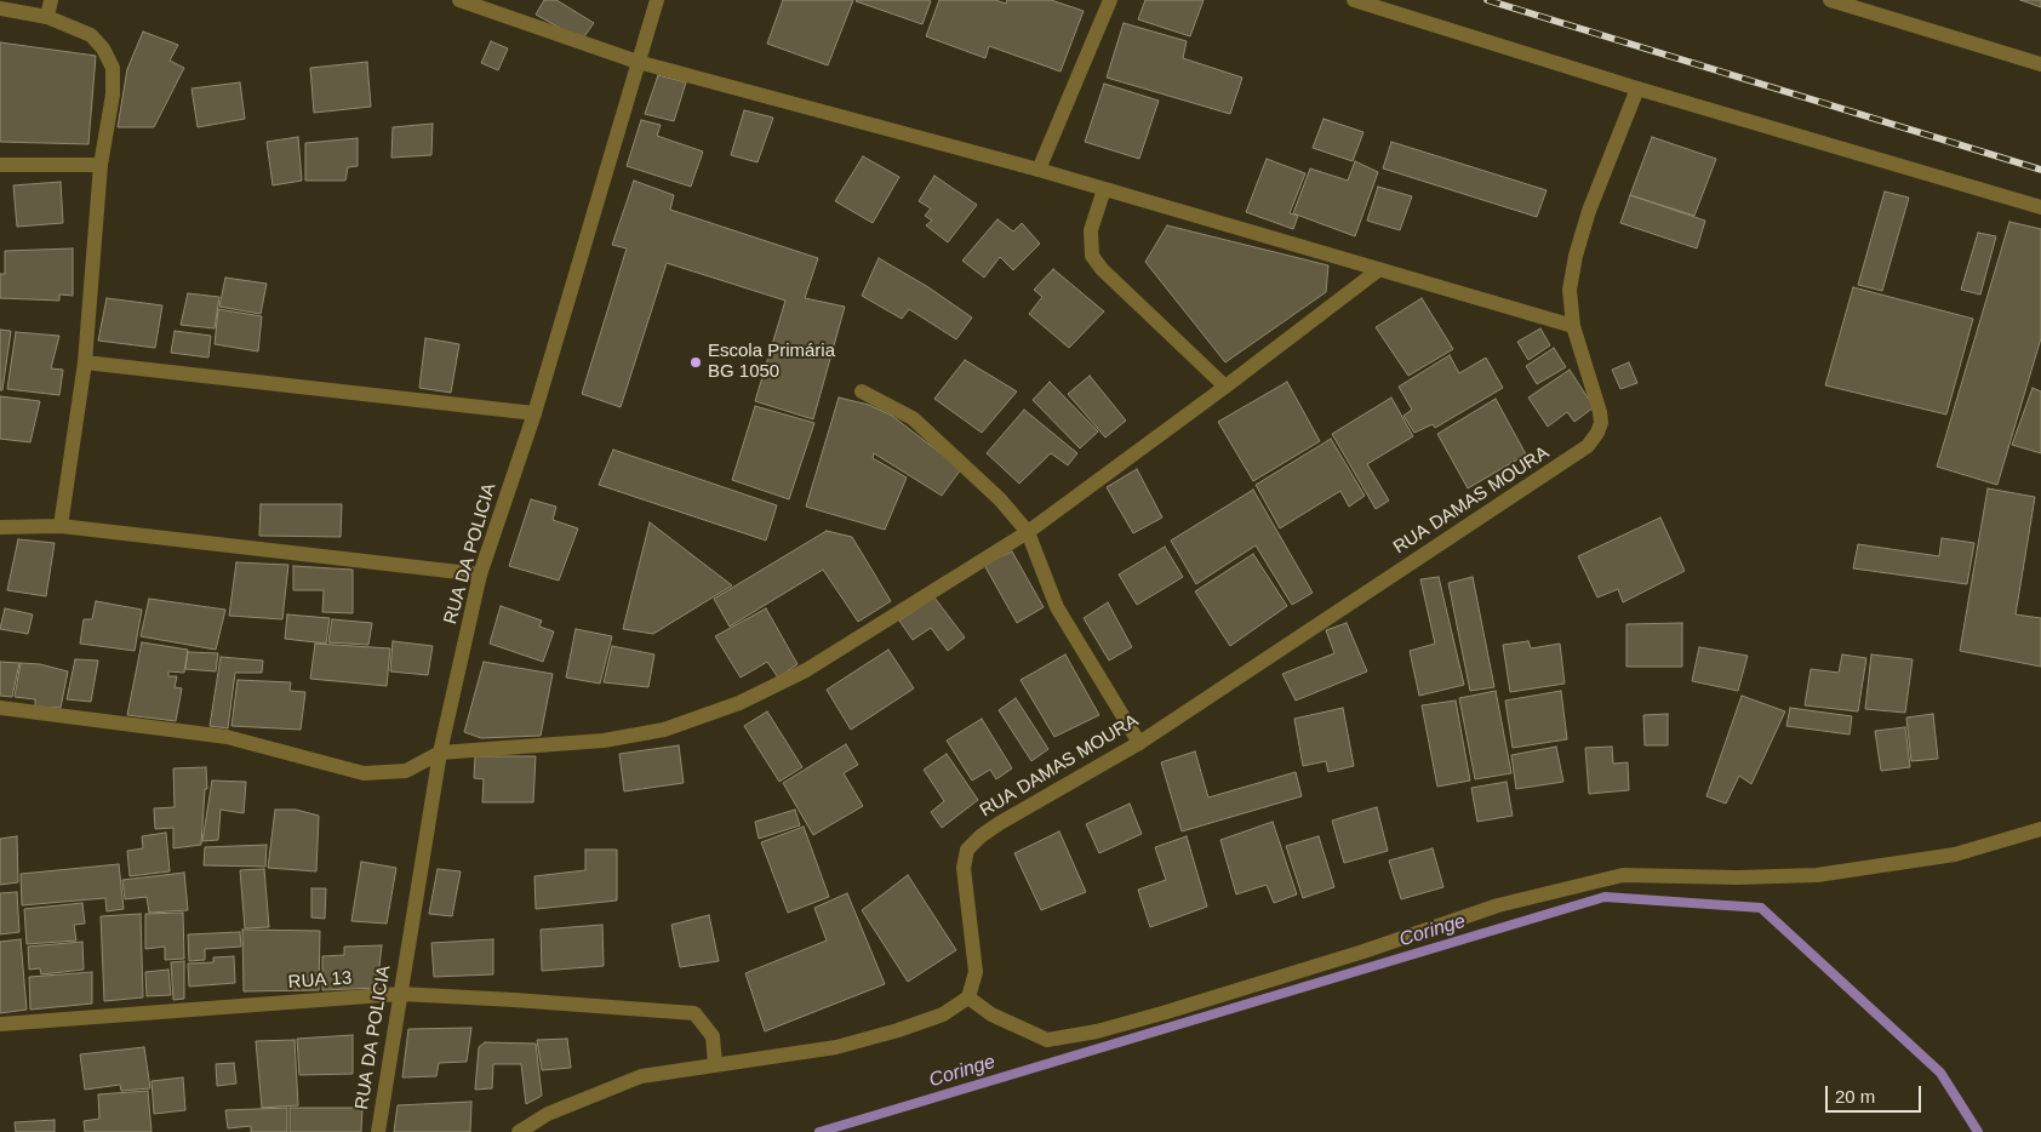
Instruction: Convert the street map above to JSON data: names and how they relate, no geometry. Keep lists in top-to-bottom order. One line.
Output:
{"streets":{"street":["RUA DAMAS MOURA","RUA DA POLICIA","RUA 13"]},"crossings":[["RUA DA POLICIA","RUA 13"]],"water":["Coringe"],"places":["Escola Primária BG 1050"],"scale_bar":"20 m"}
